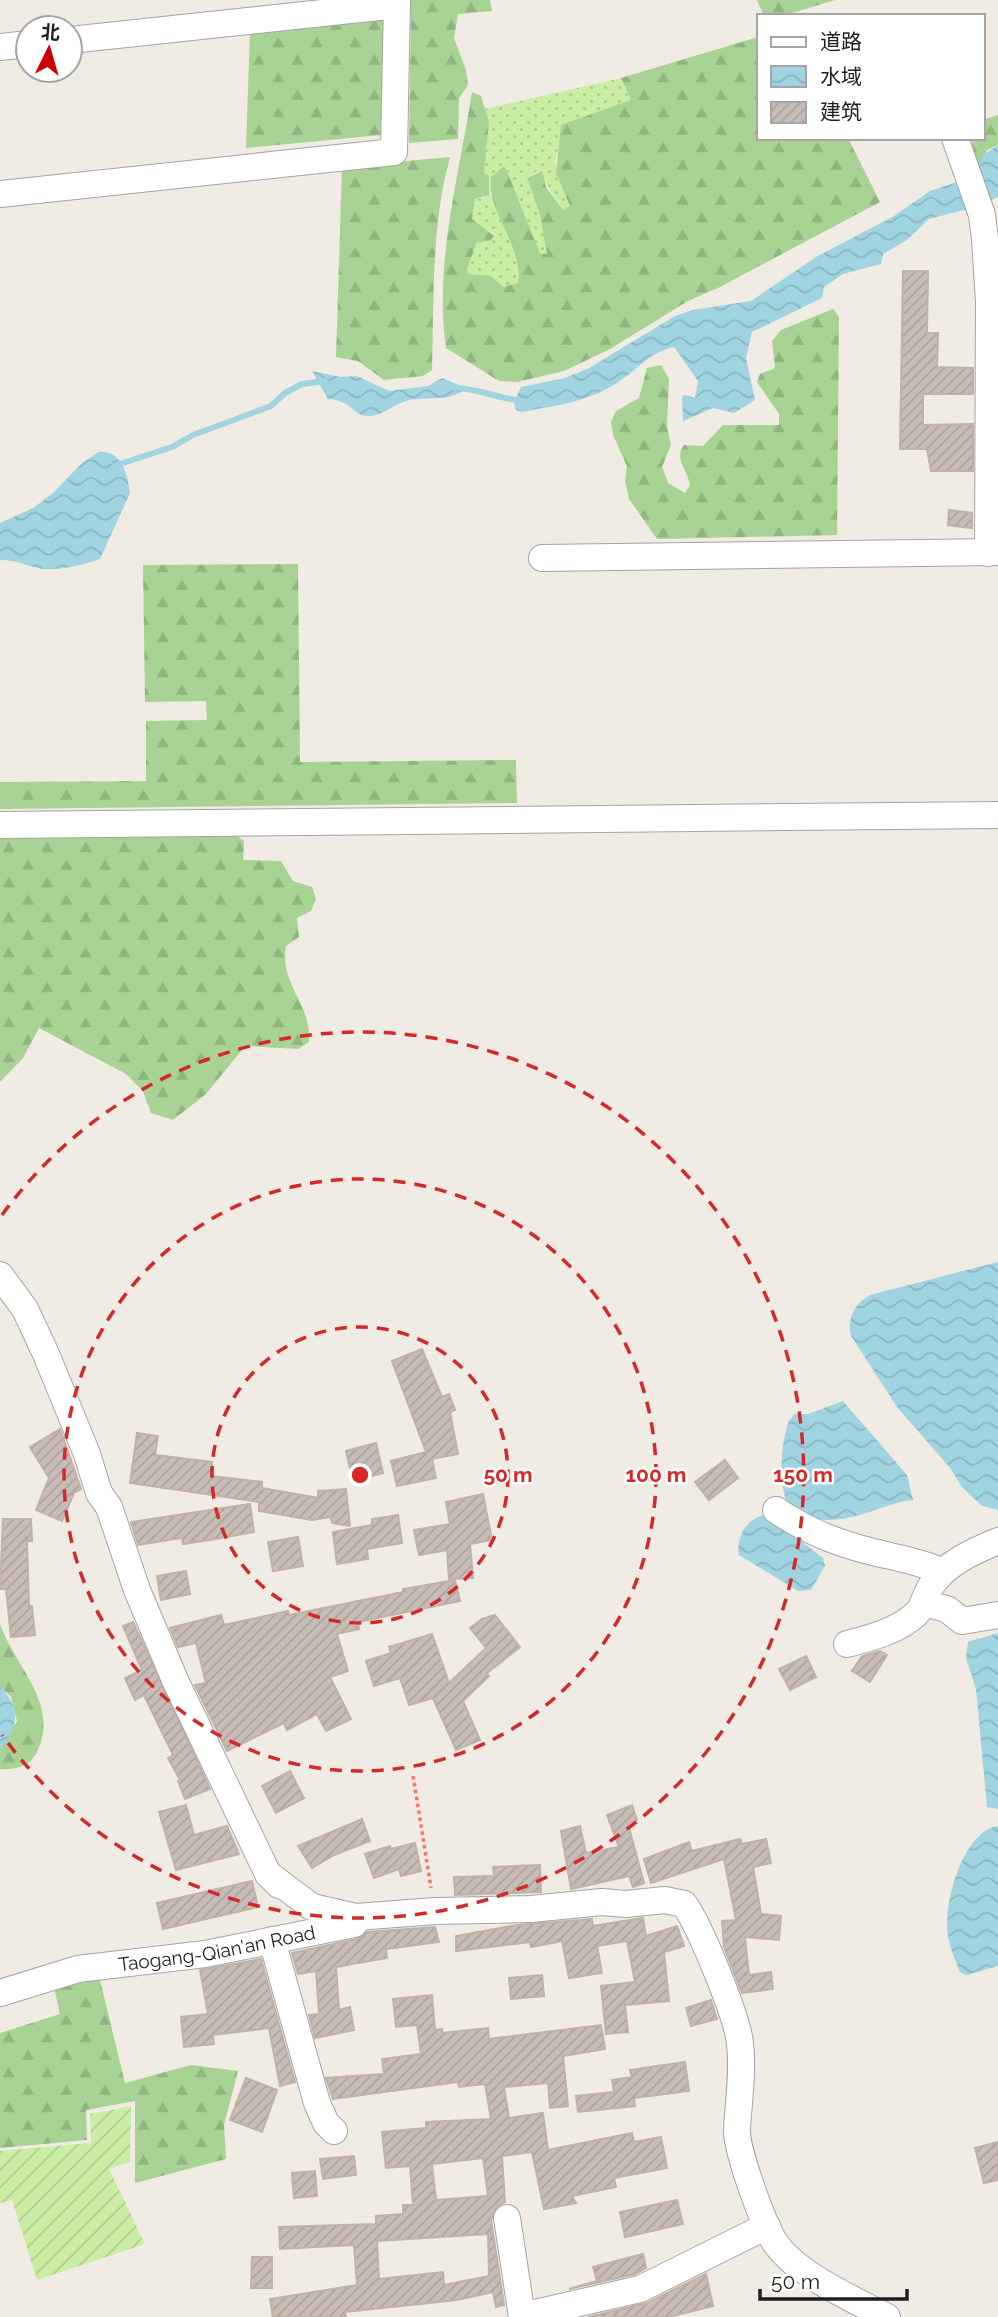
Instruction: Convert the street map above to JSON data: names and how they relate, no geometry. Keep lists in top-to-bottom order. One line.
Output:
{"streets":{"street":["Taogang-Qian'an Road"]},"legend":["道路","水域","建筑"],"scale_bar":"50 m","north":"top","rings":["50 m","100 m","150 m"]}
